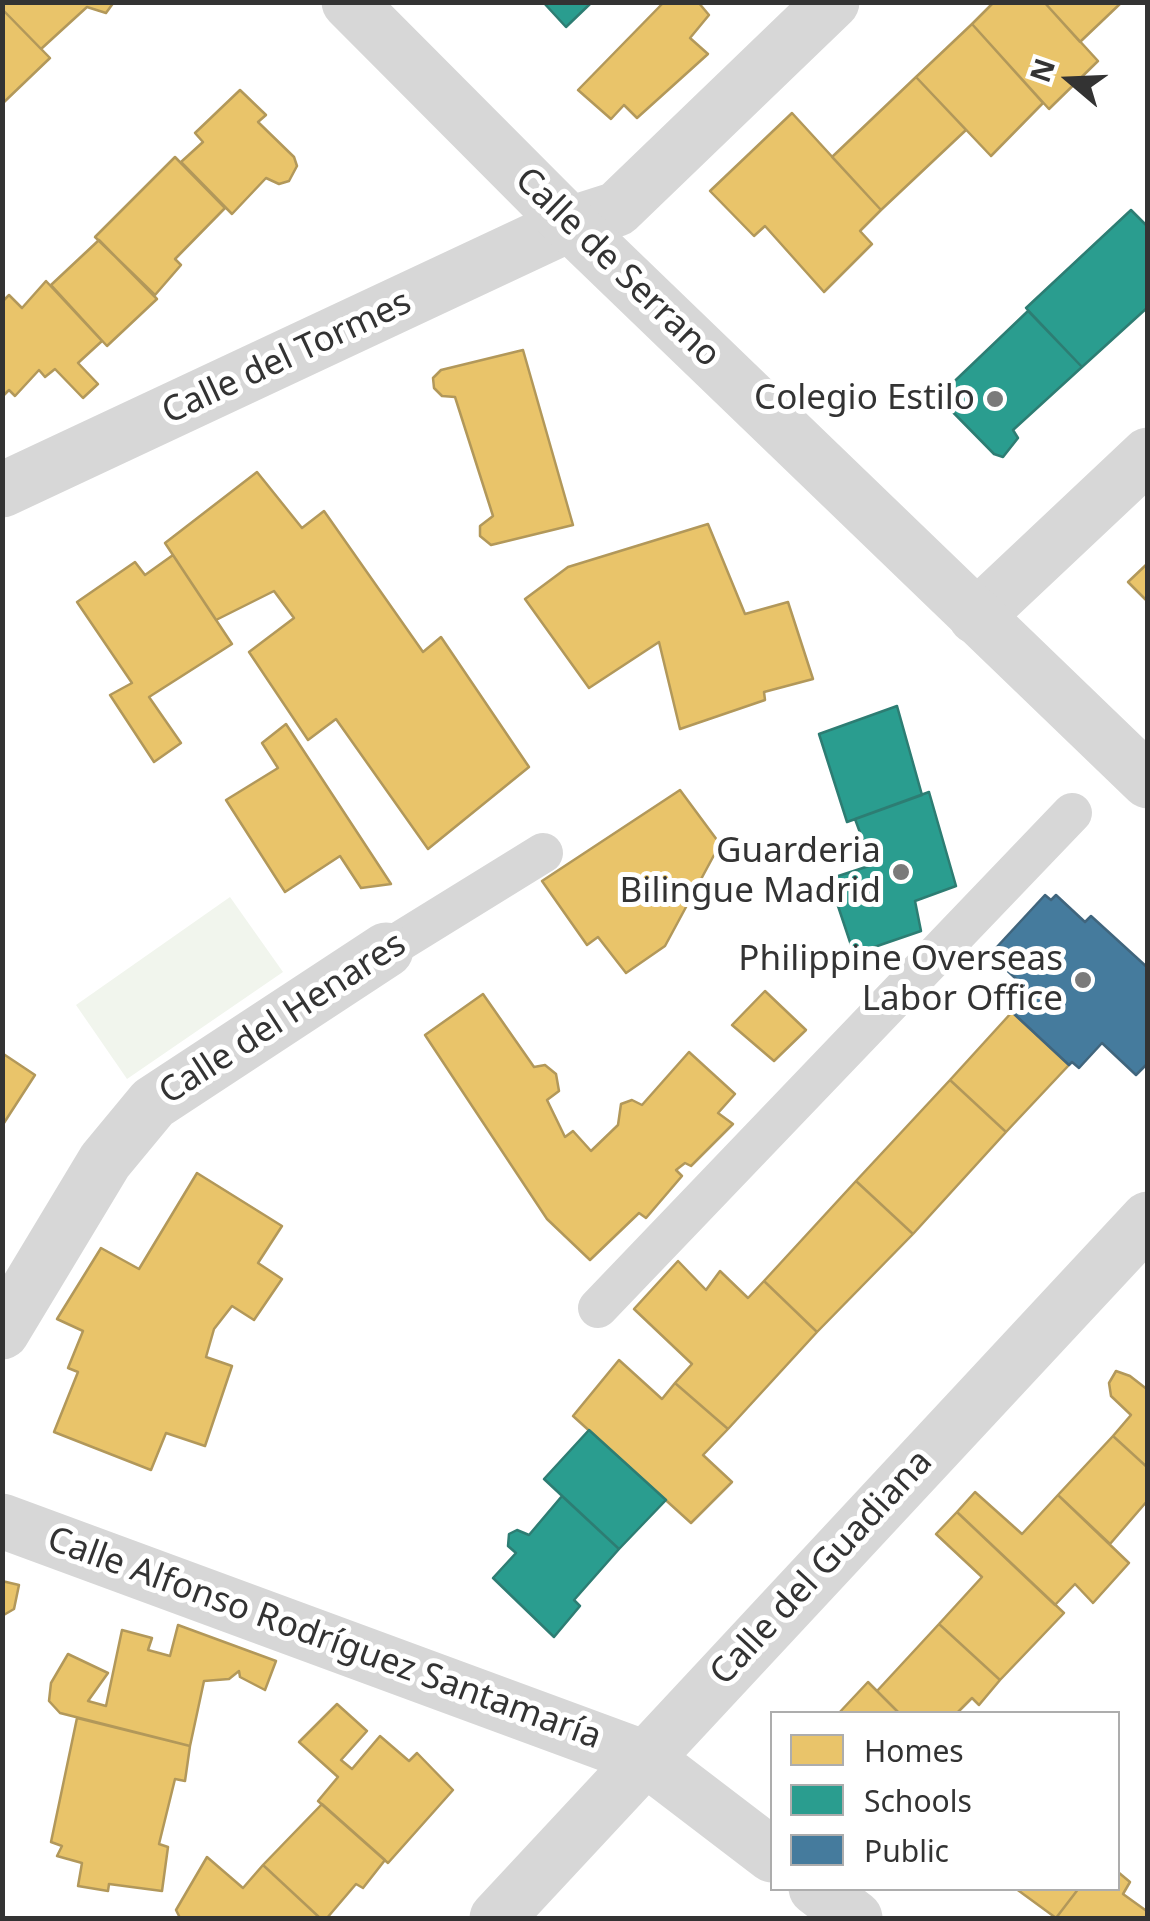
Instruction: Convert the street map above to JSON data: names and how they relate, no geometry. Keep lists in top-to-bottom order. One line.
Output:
{"streets":{"street":["Calle de Serrano","Calle del Tormes","Calle del Henares","Calle del Guadiana","Calle Alfonso Rodríguez Santamaría"]},"crossings":[["Calle de Serrano","Calle del Tormes"],["Calle del Guadiana","Calle Alfonso Rodríguez Santamaría"]],"places":["Colegio Estilo","Guarderia Bilingue Madrid","Philippine Overseas Labor Office"],"legend":["Homes","Schools","Public"],"north":"left"}
